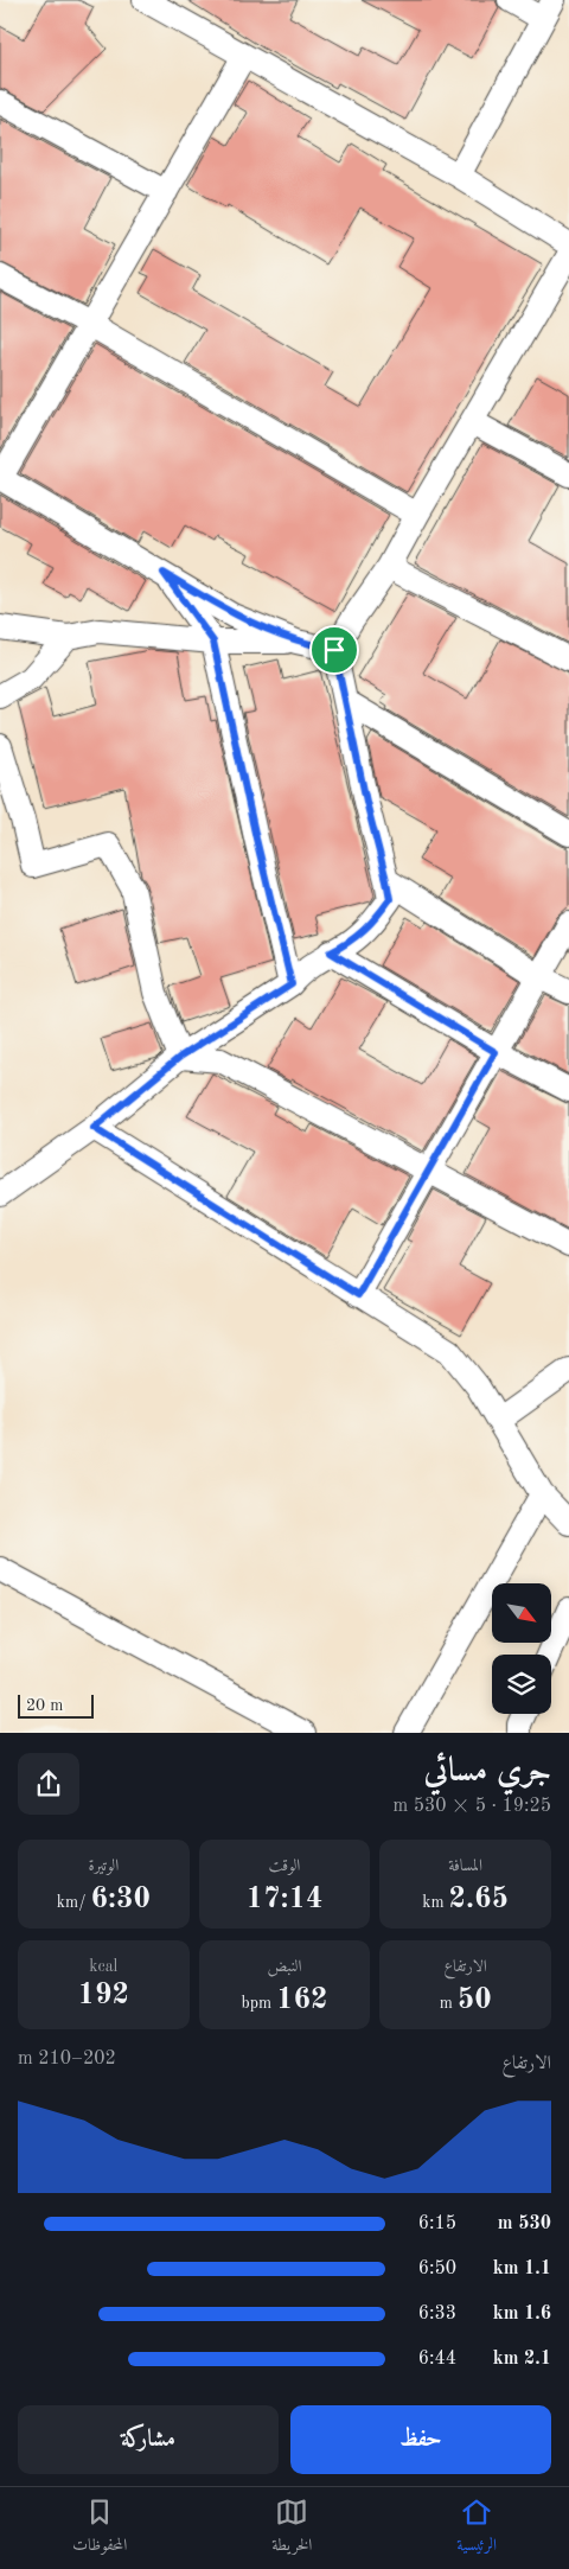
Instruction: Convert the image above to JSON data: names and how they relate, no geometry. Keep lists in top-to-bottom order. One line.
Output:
{"scale_bar":"20 m","north":"bottom right","page":{"scale":"20 m","heading":["جري مسائي","19:25 · 5 × 530 m"],"stats":[["المسافة","2.65 km"],["الوقت","17:14"],["الوتيرة","6:30 /km"],["الارتفاع","50 m"],["النبض","162 bpm"],["kcal","192"]],"chart":["الارتفاع","202–210 m"],"list":[{"name":"530 m","note":"6:15"},{"name":"1.1 km","note":"6:50"},{"name":"1.6 km","note":"6:33"},{"name":"2.1 km","note":"6:44"}],"buttons":["حفظ","مشاركة"],"tabs":["الرئيسية","الخريطة","المحفوظات"]}}
